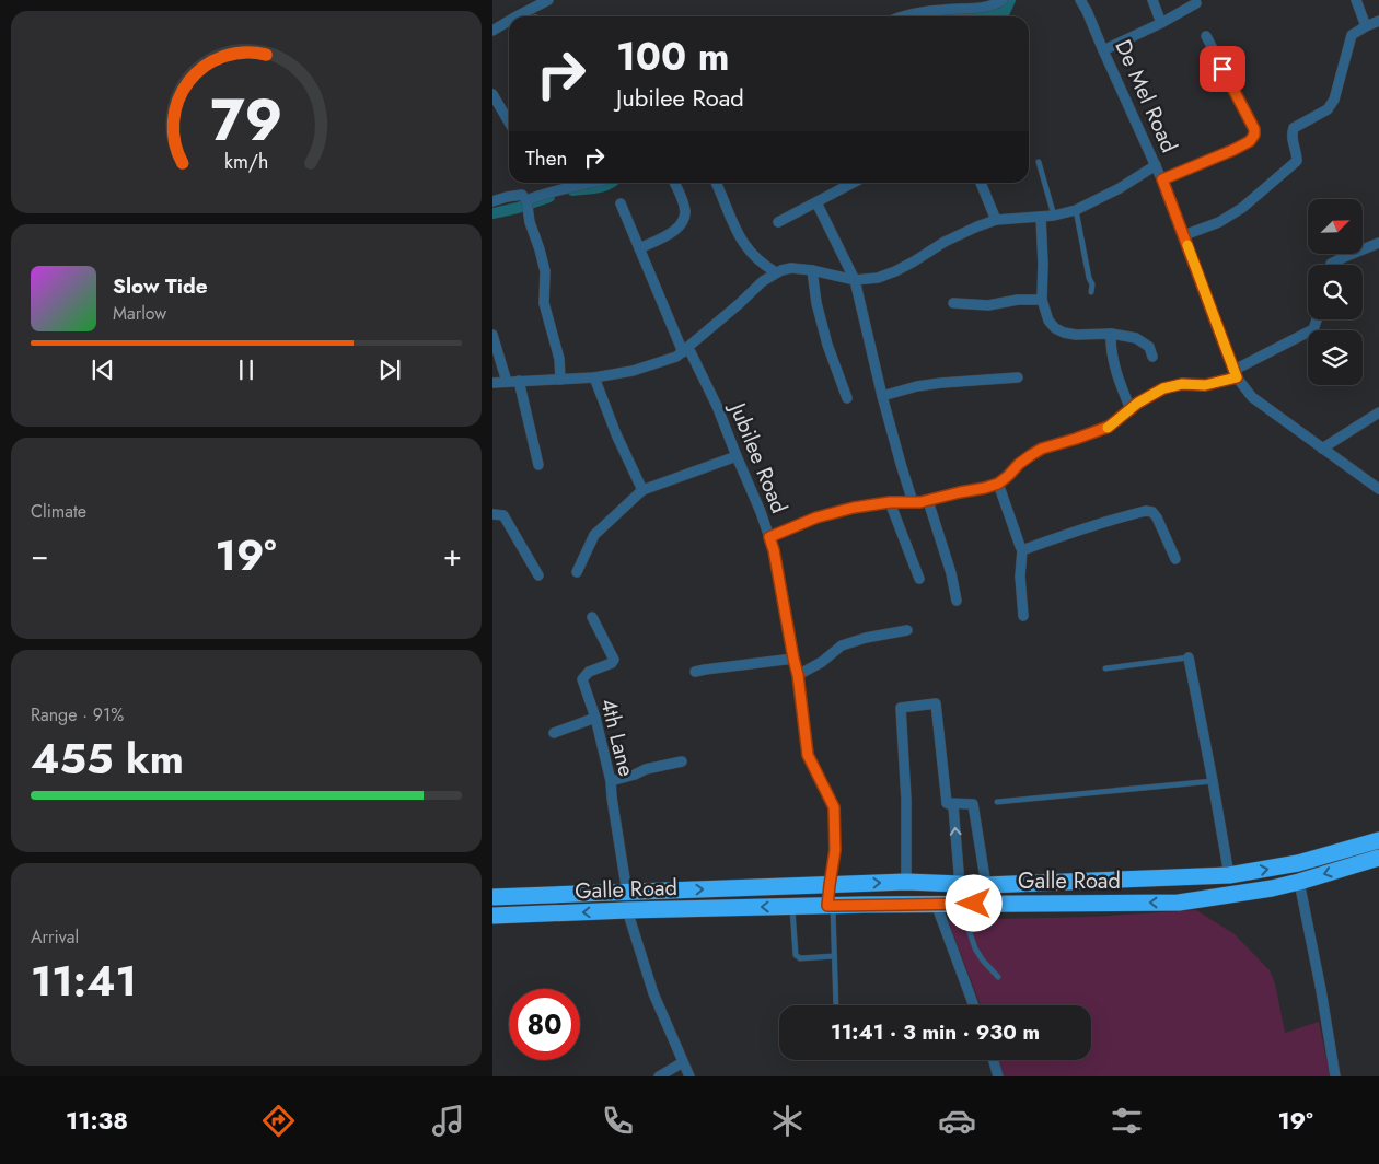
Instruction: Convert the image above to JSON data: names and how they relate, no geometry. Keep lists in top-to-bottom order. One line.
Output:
{"streets":{"highway":["Galle Road"],"street":["De Mel Road","Jubilee Road","4th Lane"]},"crossings":[["Jubilee Road","Galle Road"],["4th Lane","Galle Road"]],"north":"top right","page":{"turn":["100 m","Jubilee Road"],"then":"Then","song":["Slow Tide","Marlow"],"tile":["Climate",["Range · 91%","455 km"],["Arrival","11:41"]],"heat":["−","19°","+"],"limit":"80","trip":"11:41 · 3 min · 930 m","tabs":["11:38","19°"],"gauge":["79","km/h"]}}
